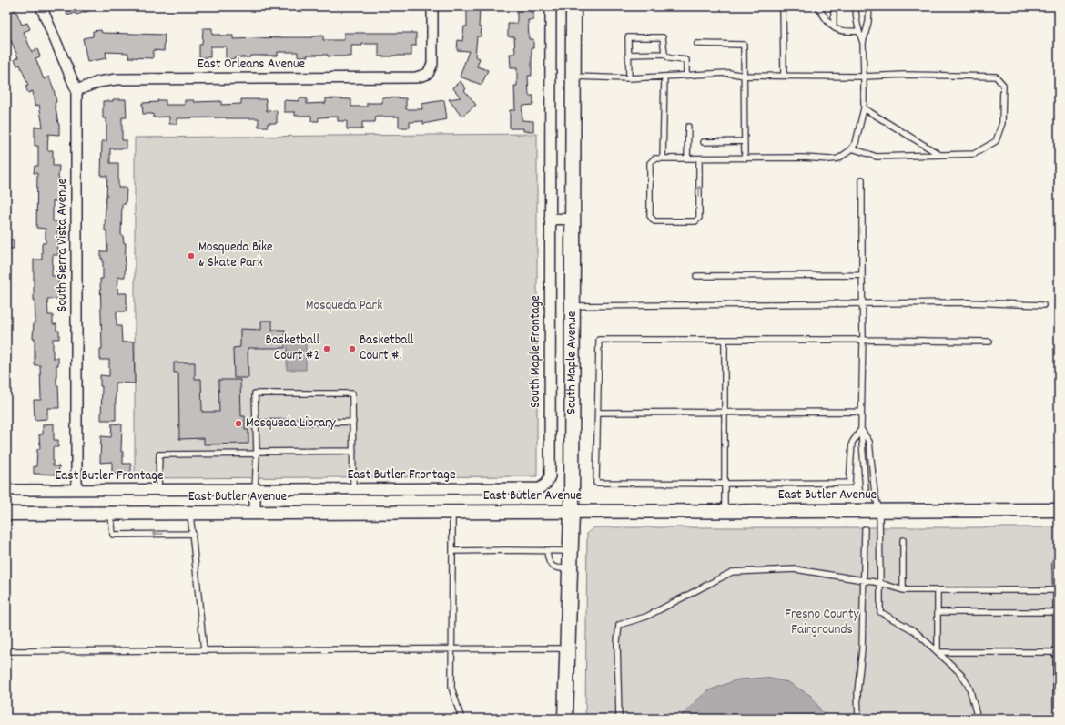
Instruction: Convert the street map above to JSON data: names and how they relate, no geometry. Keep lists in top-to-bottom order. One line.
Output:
{"streets":{"main road":["South Maple Avenue"],"street":["East Orleans Avenue","South Sierra Vista Avenue","South Maple Frontage","East Butler Frontage","East Butler Avenue"]},"crossings":[["East Orleans Avenue","South Sierra Vista Avenue"],["South Sierra Vista Avenue","East Butler Frontage"],["South Maple Frontage","East Butler Frontage"],["South Maple Avenue","East Butler Avenue"]],"parks":["Mosqueda Park","Fresno County Fairgrounds"],"places":["Mosqueda Bike & Skate Park","Basketball Court #2","Basketball Court #!","Mosqueda Library"]}
